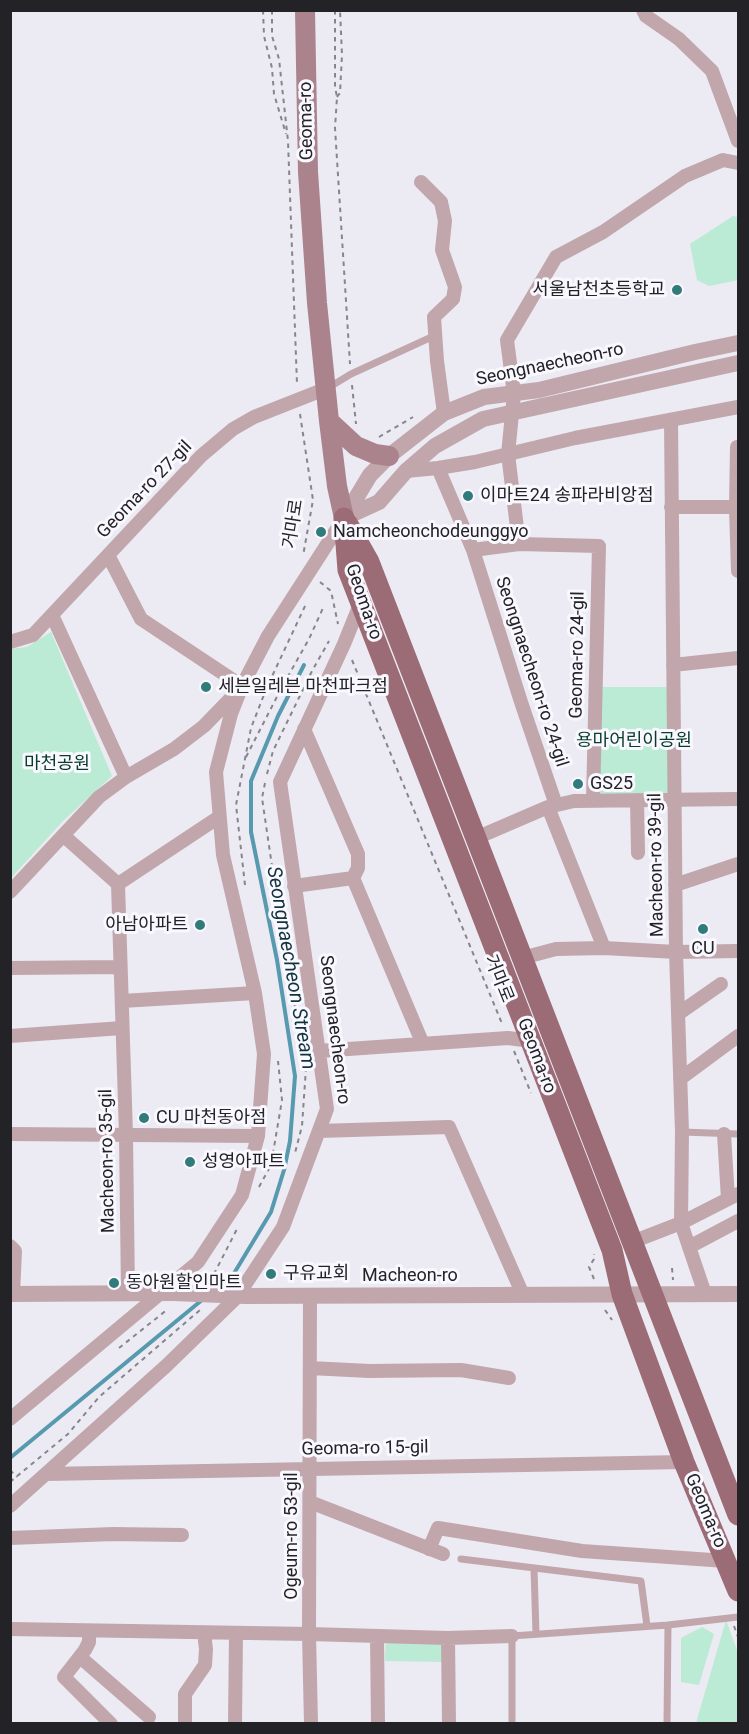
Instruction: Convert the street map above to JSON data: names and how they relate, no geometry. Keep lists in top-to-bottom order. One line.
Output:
{"streets":{"main road":["Geoma-ro"],"street":["Seongnaecheon-ro","Geoma-ro 27-gil","Geoma-ro 24-gil","Seongnaecheon-ro 24-gil","Macheon-ro 39-gil","Macheon-ro 35-gil","Macheon-ro","Geoma-ro 15-gil","Ogeum-ro 53-gil"],"path":["거마로"]},"crossings":[["Geoma-ro","Seongnaecheon-ro"],["Geoma-ro","Geoma-ro 27-gil"],["Geoma-ro","Macheon-ro"],["Geoma-ro","Geoma-ro 15-gil"],["Seongnaecheon-ro","거마로"],["Seongnaecheon-ro","Macheon-ro"],["Seongnaecheon-ro","Geoma-ro 15-gil"],["Geoma-ro 27-gil","거마로"],["Macheon-ro 39-gil","Macheon-ro"],["Macheon-ro 35-gil","Macheon-ro"],["Macheon-ro","Ogeum-ro 53-gil"],["Geoma-ro 15-gil","Ogeum-ro 53-gil"]],"water":["Seongnaecheon Stream"],"parks":["용마어린이공원","마천공원"],"places":["서울남천초등학교","이마트24 송파라비앙점","Namcheonchodeunggyo","세븐일레븐 마천파크점","GS25","아남아파트","CU","CU 마천동아점","성영아파트","구유교회","동아원할인마트"]}
